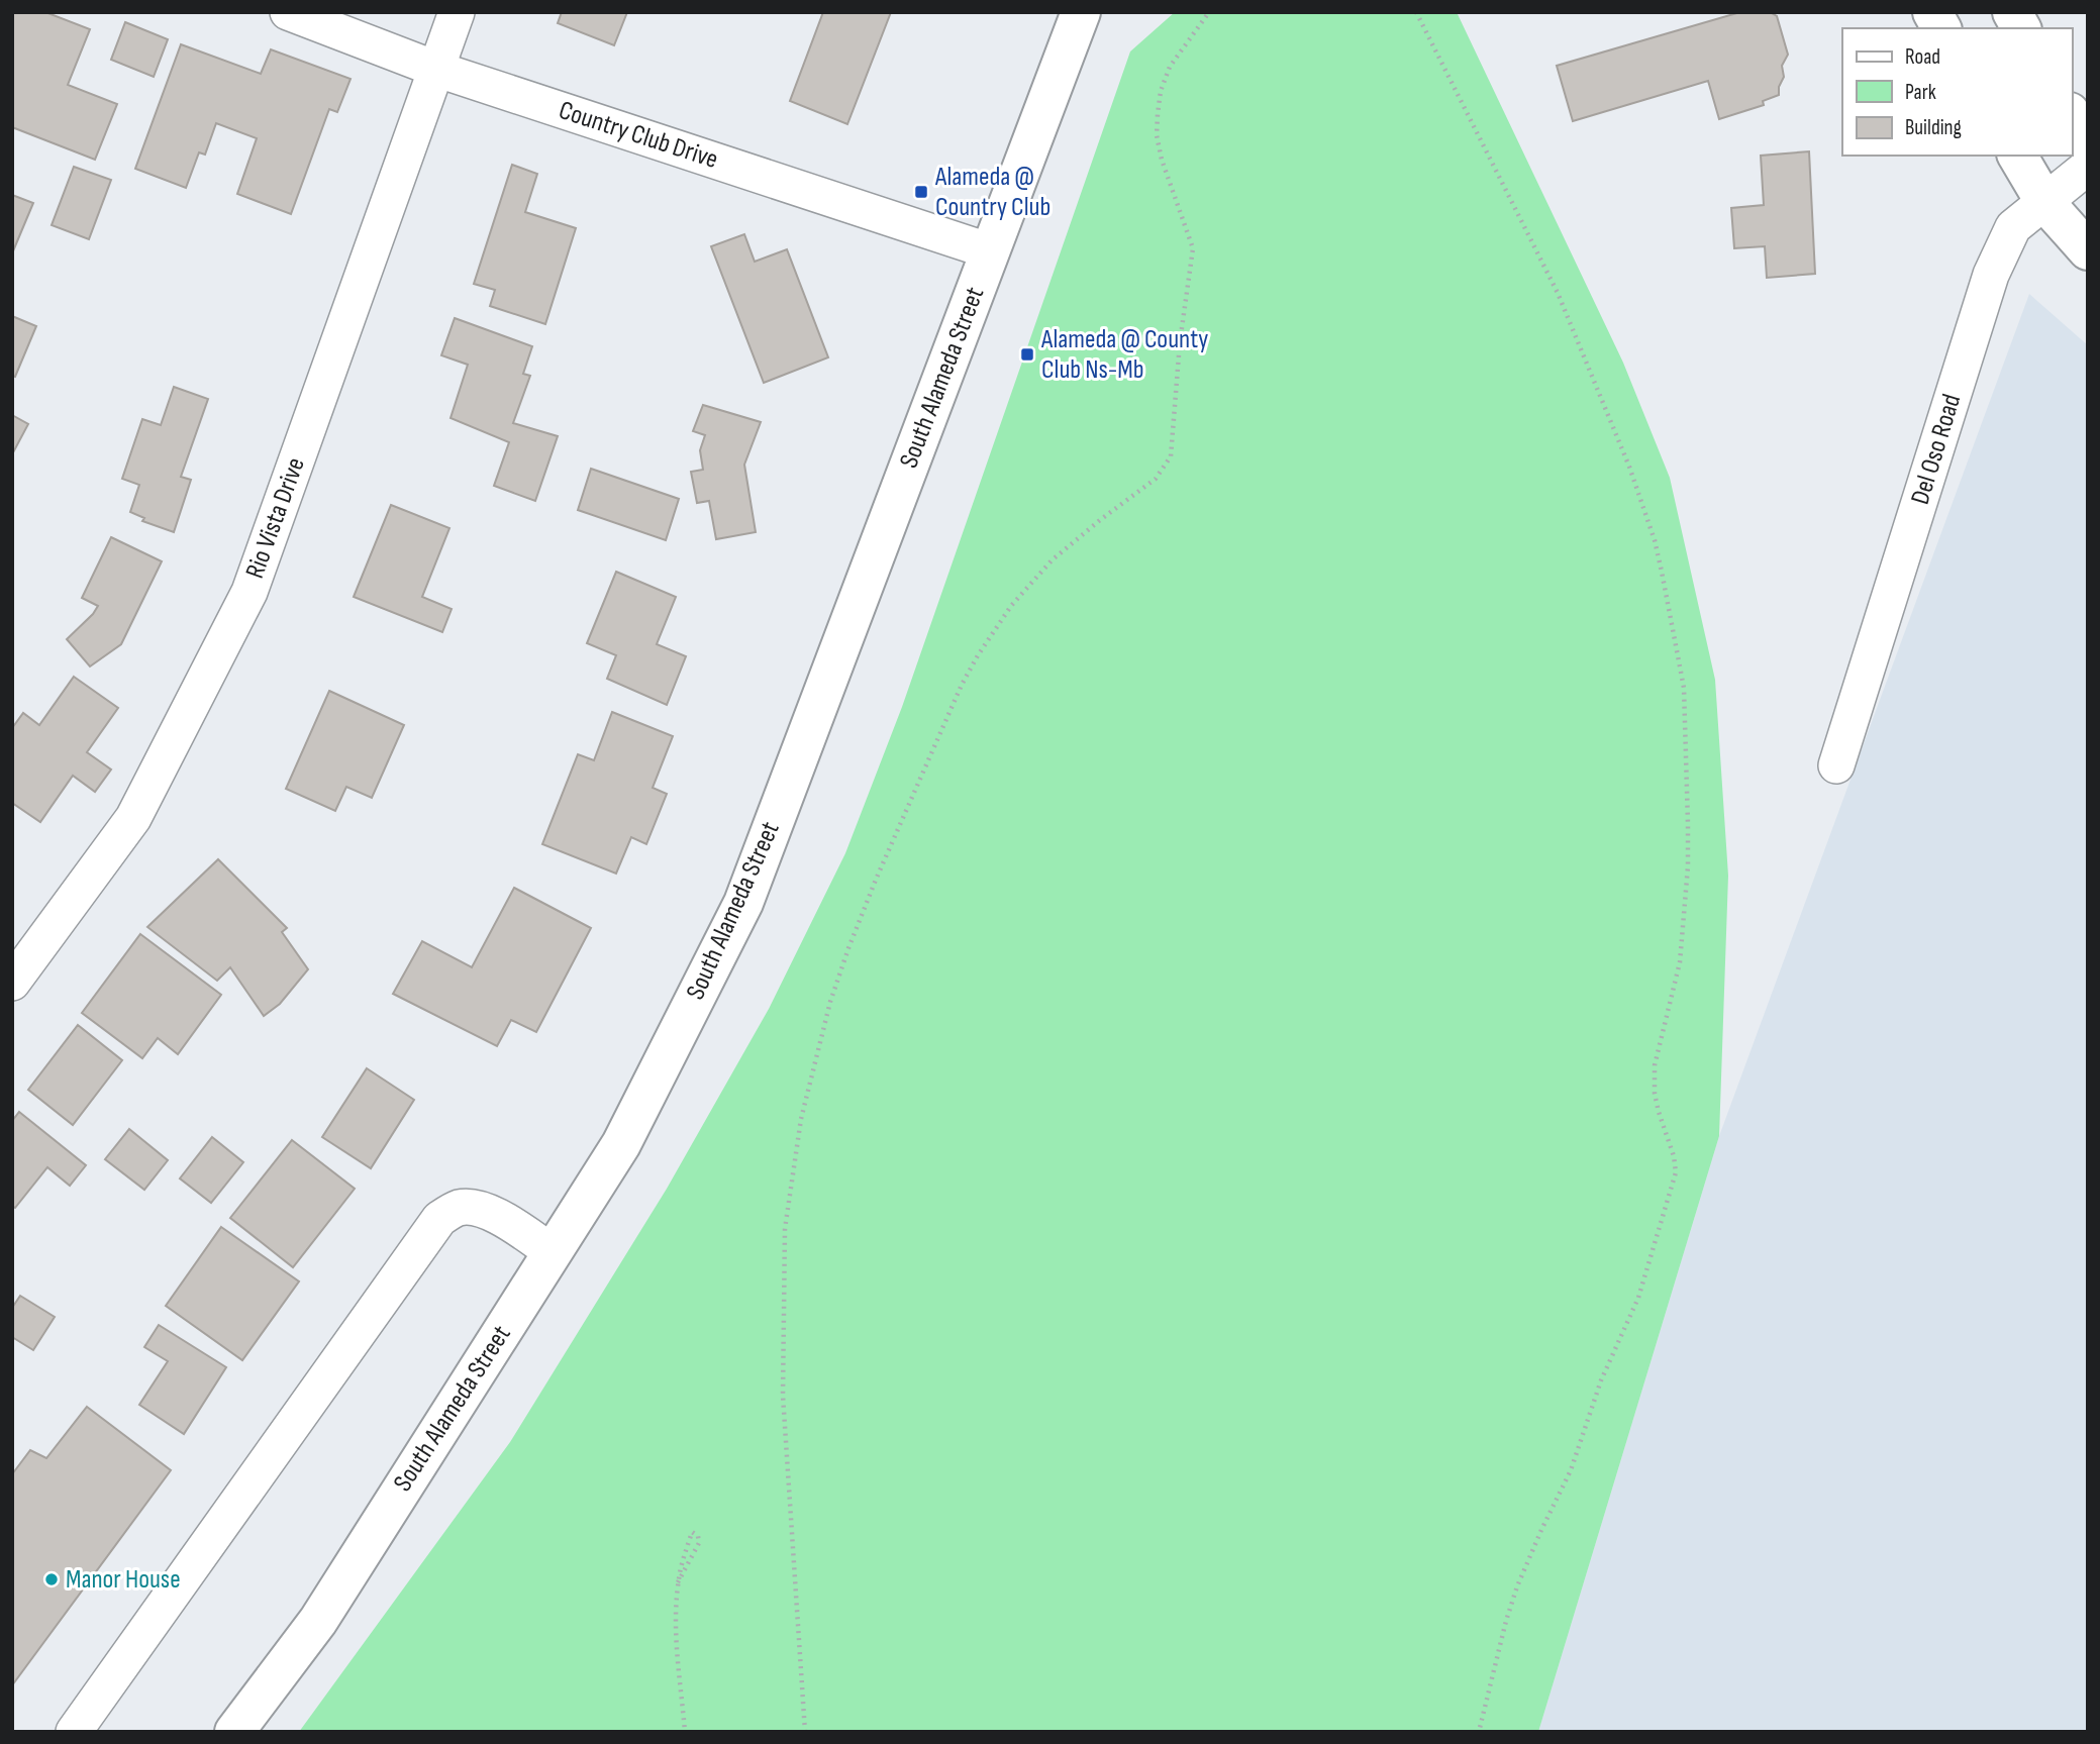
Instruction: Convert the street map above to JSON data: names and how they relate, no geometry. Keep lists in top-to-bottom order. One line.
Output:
{"streets":{"main road":["South Alameda Street"],"street":["Country Club Drive","Del Oso Road","Rio Vista Drive"]},"crossings":[["Country Club Drive","South Alameda Street"],["Country Club Drive","Rio Vista Drive"]],"places":{"transit":["Alameda @ Country Club","Alameda @ County Club Ns-Mb"],"other":["Manor House"]},"legend":["Road","Park","Building"]}
